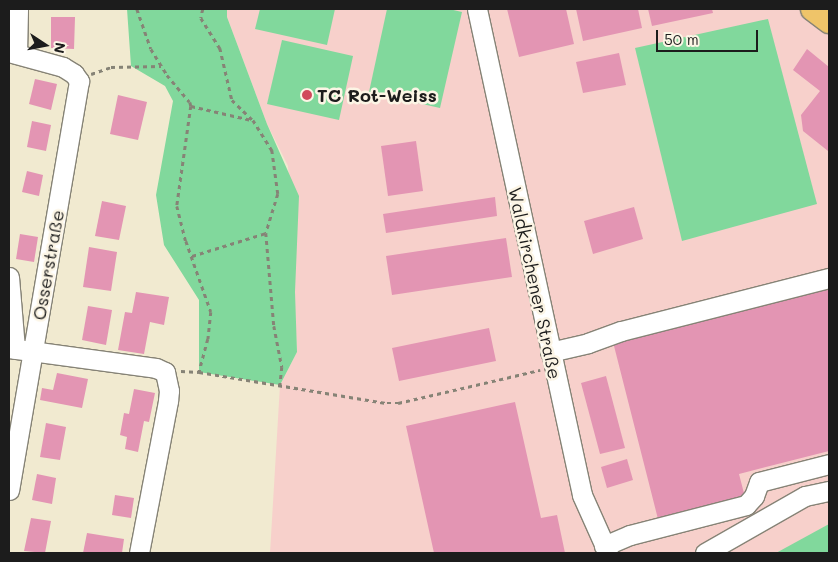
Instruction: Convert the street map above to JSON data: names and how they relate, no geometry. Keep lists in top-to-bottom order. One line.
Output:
{"streets":{"street":["Osserstraße","Waldkirchener Straße"]},"places":["TC Rot-Weiss"],"scale_bar":"50 m","north":"right"}
